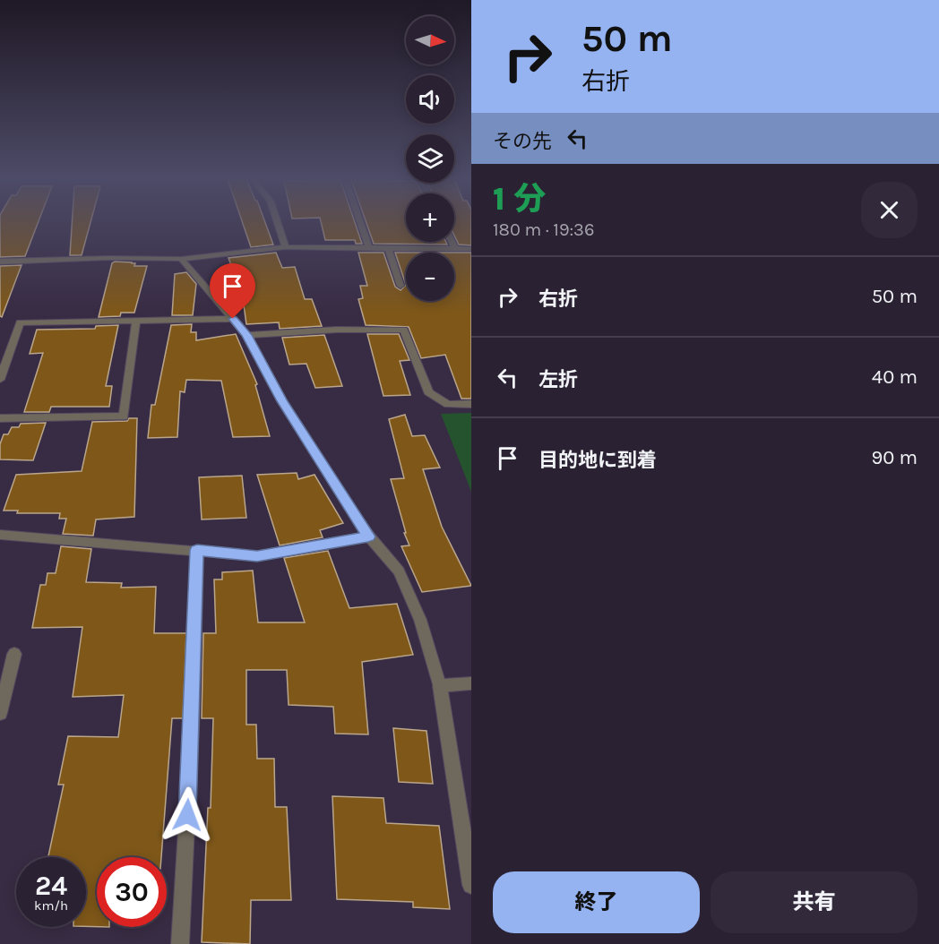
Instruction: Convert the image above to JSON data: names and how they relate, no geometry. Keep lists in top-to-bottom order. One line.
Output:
{"north":"right","page":{"turn":["50 m","右折"],"map_buttons":["+","−"],"then":"その先","heading":["1 分","180 m · 19:36"],"list":[{"name":"右折","value":"50 m"},{"name":"左折","value":"40 m"},{"name":"目的地に到着","value":"90 m"}],"speed":"24 km/h","limit":"30","buttons":["終了","共有"]}}
